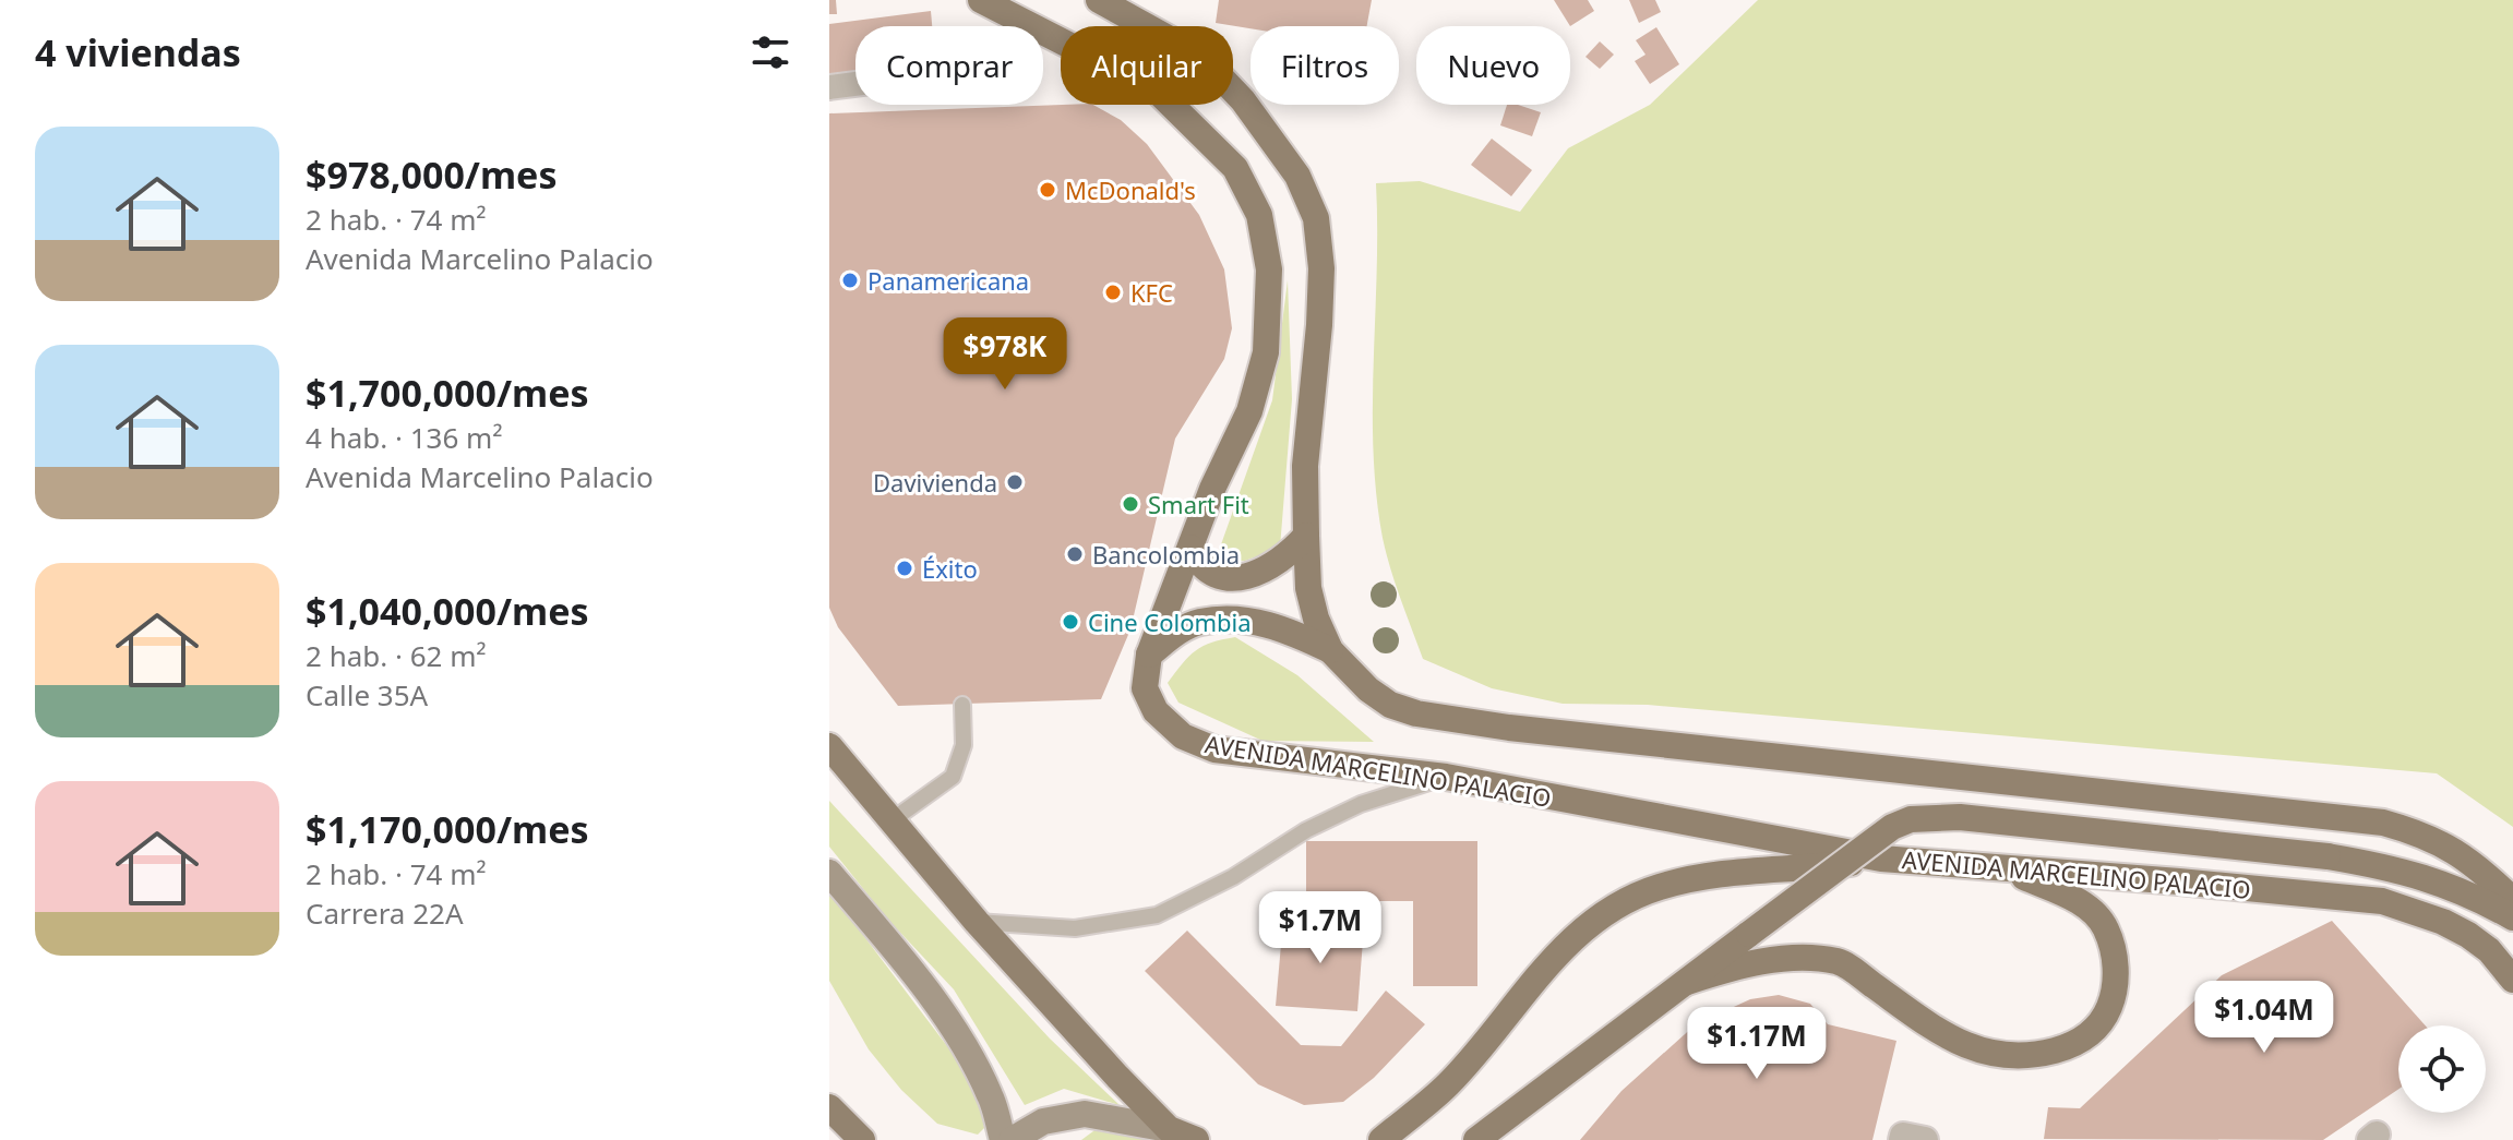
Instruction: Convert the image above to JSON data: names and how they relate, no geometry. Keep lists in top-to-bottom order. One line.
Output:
{"streets":{"main road":["AVENIDA MARCELINO PALACIO"]},"places":["McDonald's","Panamericana","KFC","Davivienda","Smart Fit","Bancolombia","Éxito","Cine Colombia"],"page":{"heading":"4 viviendas","chip":["Comprar","Alquilar","Filtros","Nuevo"],"list":[{"name":"$978,000/mes","note":"2 hab. · 74 m² · Avenida Marcelino Palacio"},{"name":"$1,700,000/mes","note":"4 hab. · 136 m² · Avenida Marcelino Palacio"},{"name":"$1,040,000/mes","note":"2 hab. · 62 m² · Calle 35A"},{"name":"$1,170,000/mes","note":"2 hab. · 74 m² · Carrera 22A"}],"price":["$978K","$1.7M","$1.04M","$1.17M"]}}
